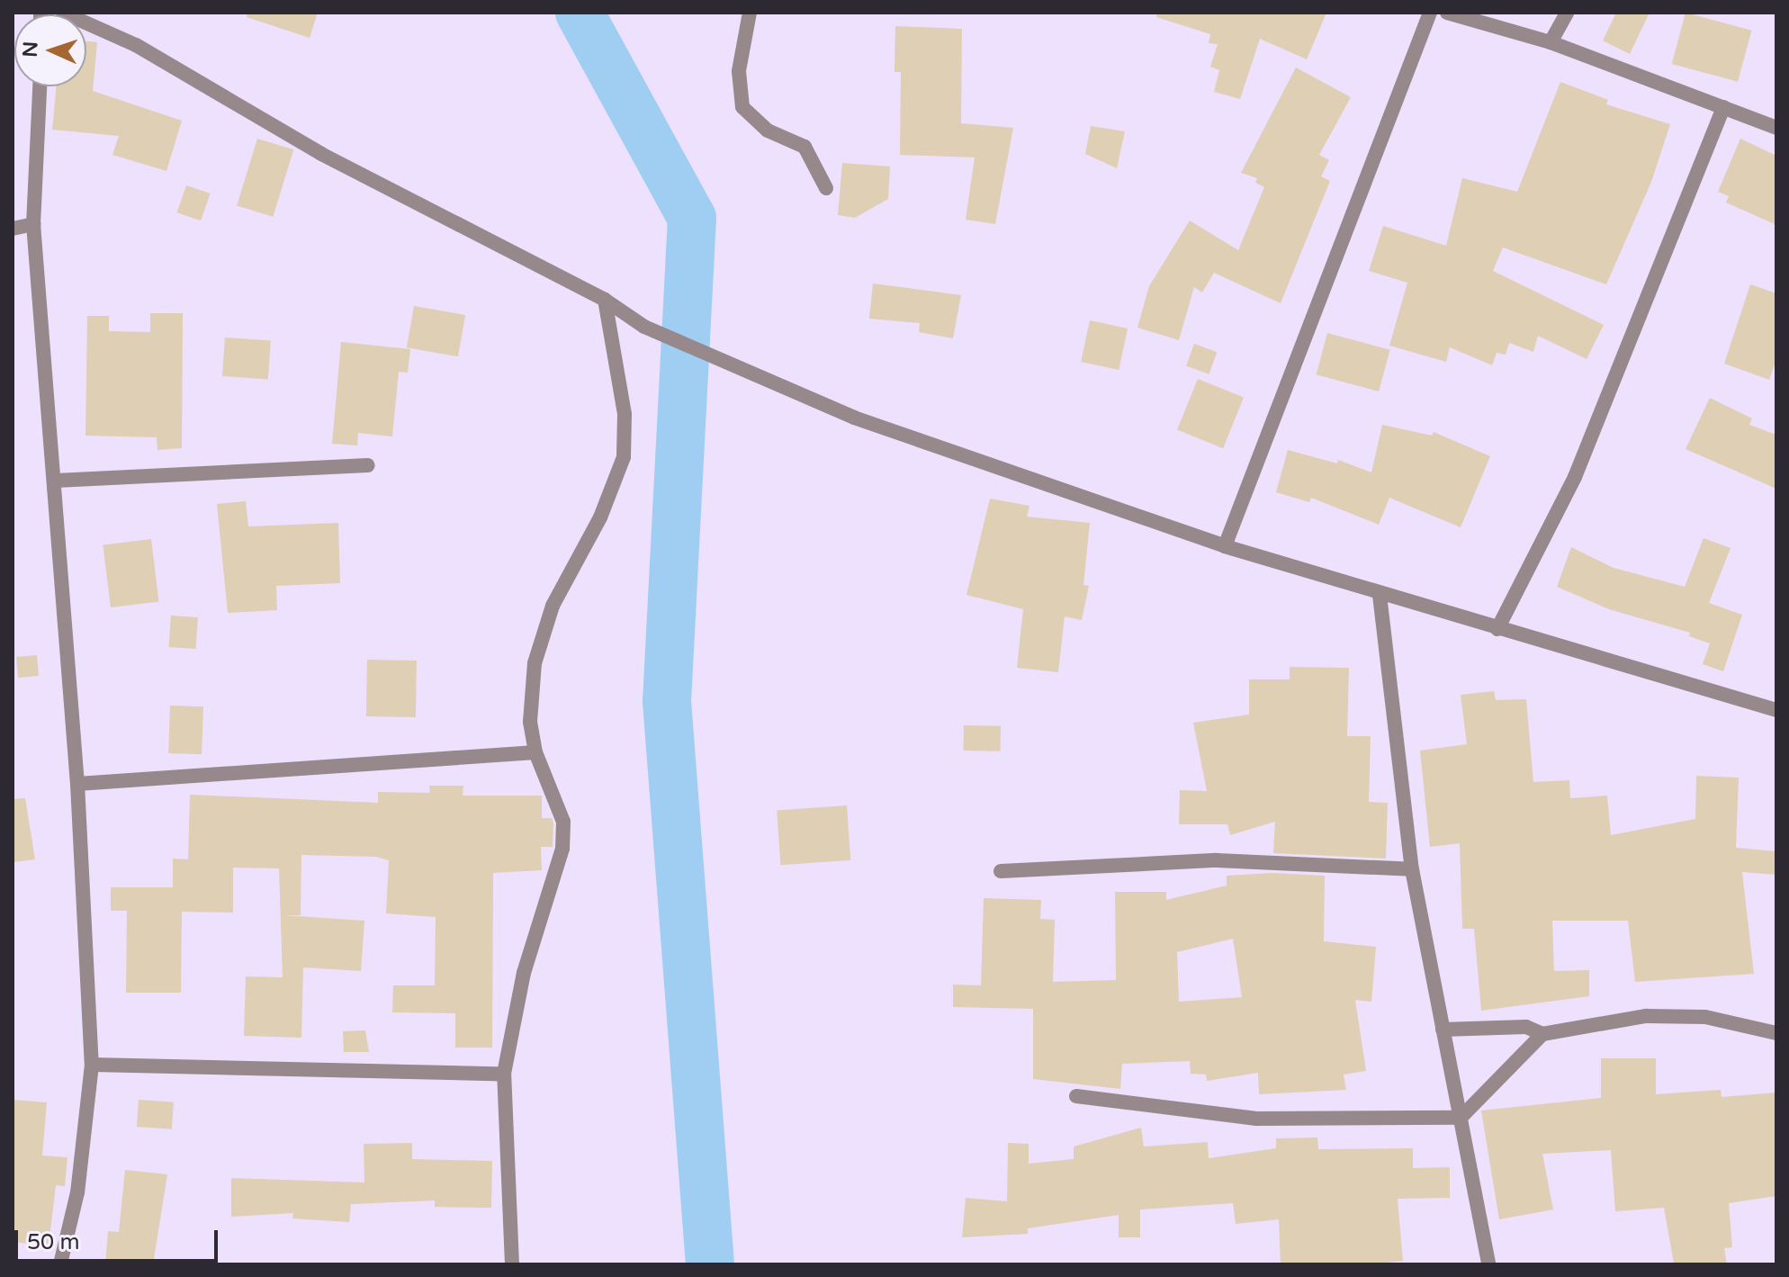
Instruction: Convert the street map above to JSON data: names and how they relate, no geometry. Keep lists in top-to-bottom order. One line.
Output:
{"scale_bar":"50 m","north":"left"}
